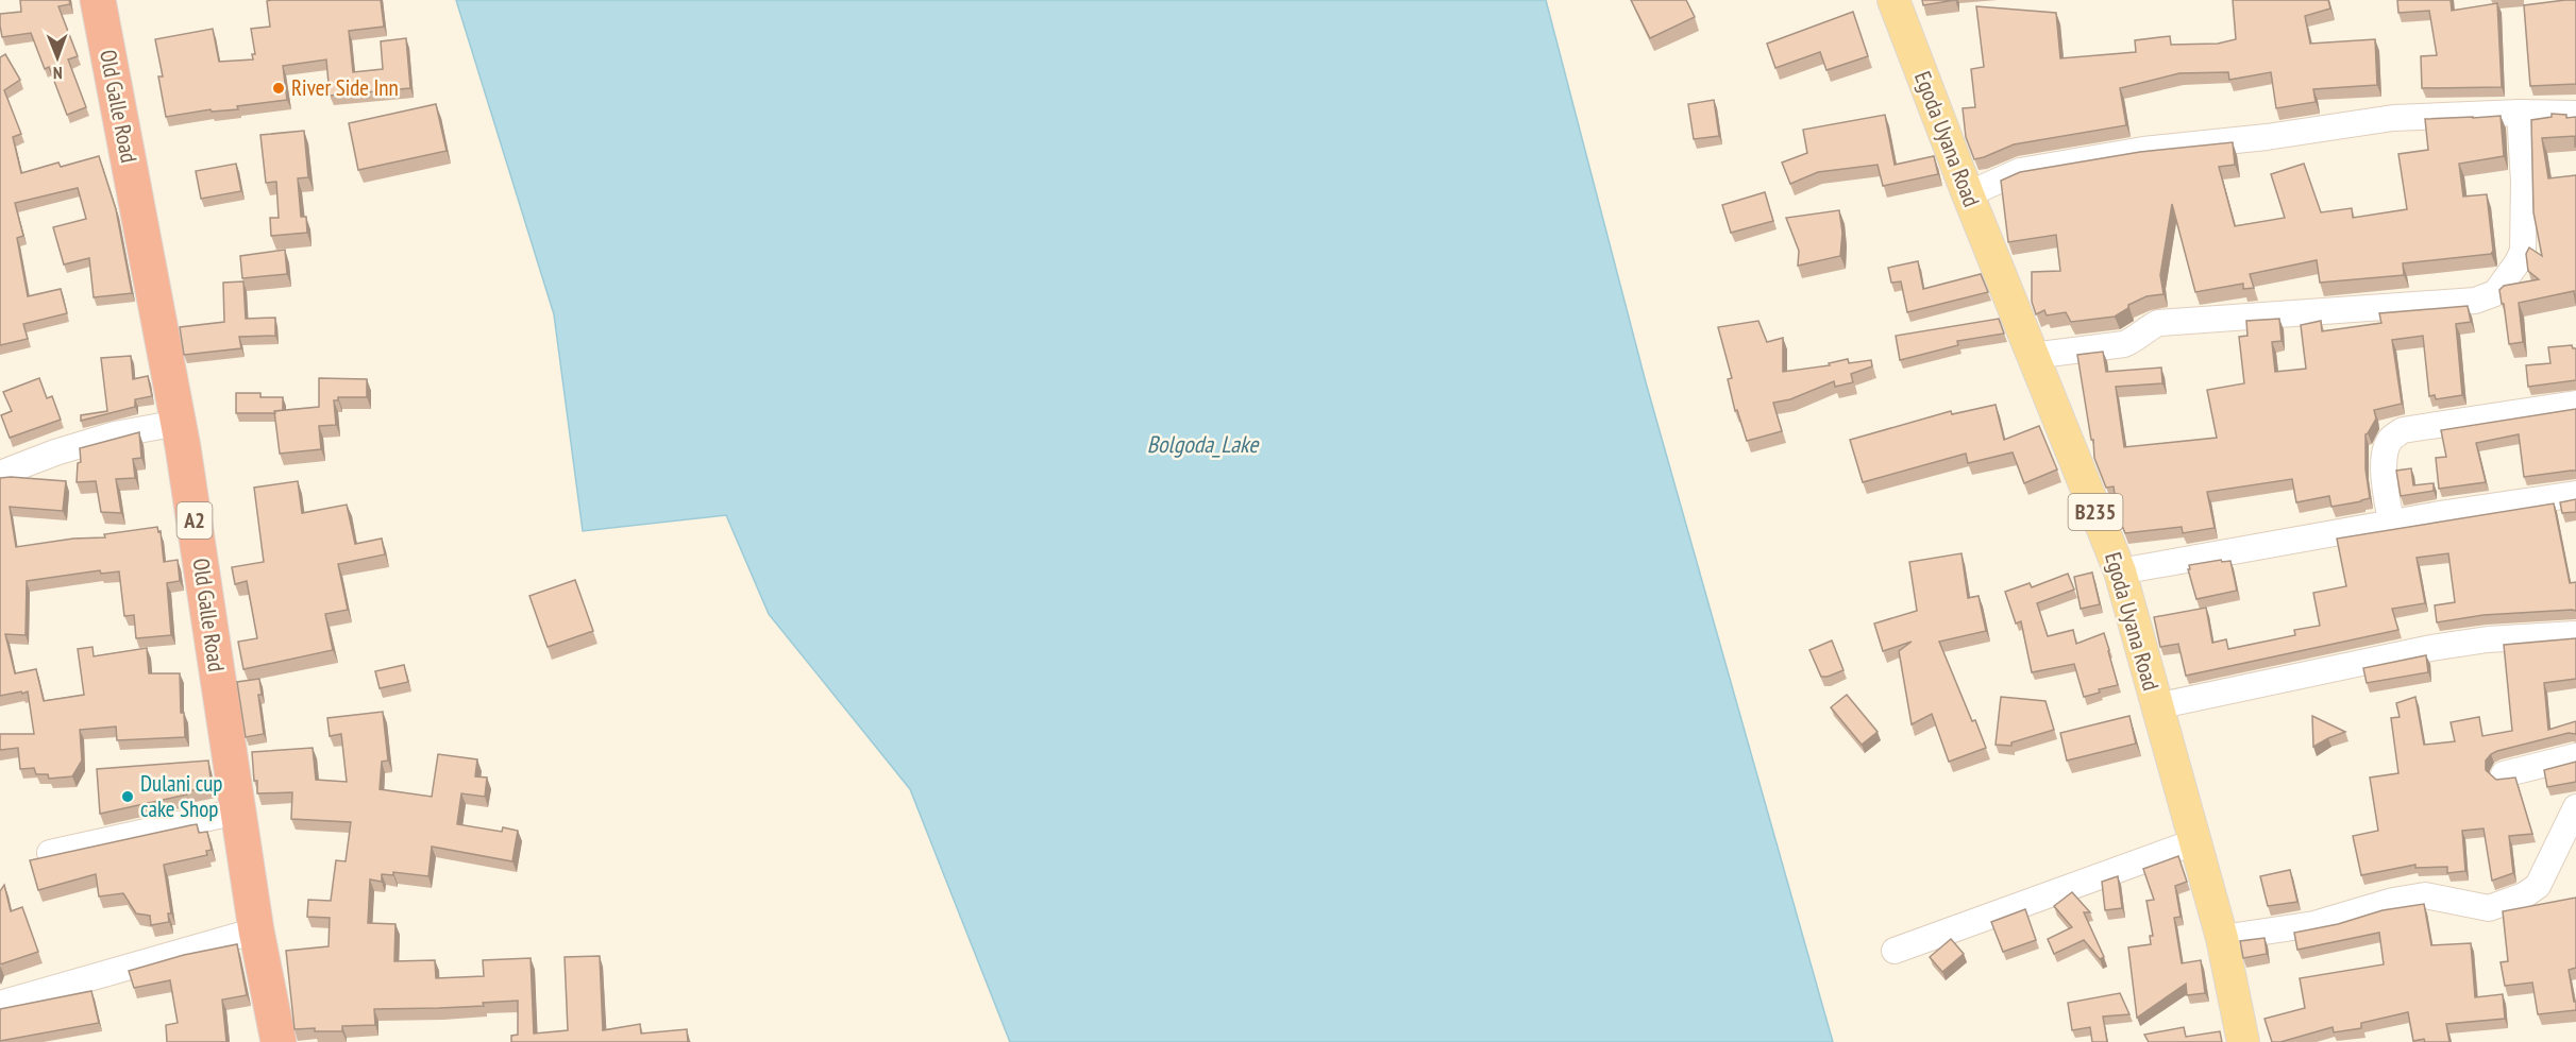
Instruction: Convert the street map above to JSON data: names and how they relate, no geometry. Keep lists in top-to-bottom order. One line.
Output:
{"streets":{"highway":["Old Galle Road","A2"],"main road":["Egoda Uyana Road","B235"]},"water":["Bolgoda_Lake"],"places":["River Side Inn","Dulani cup cake Shop"],"north":"bottom"}
